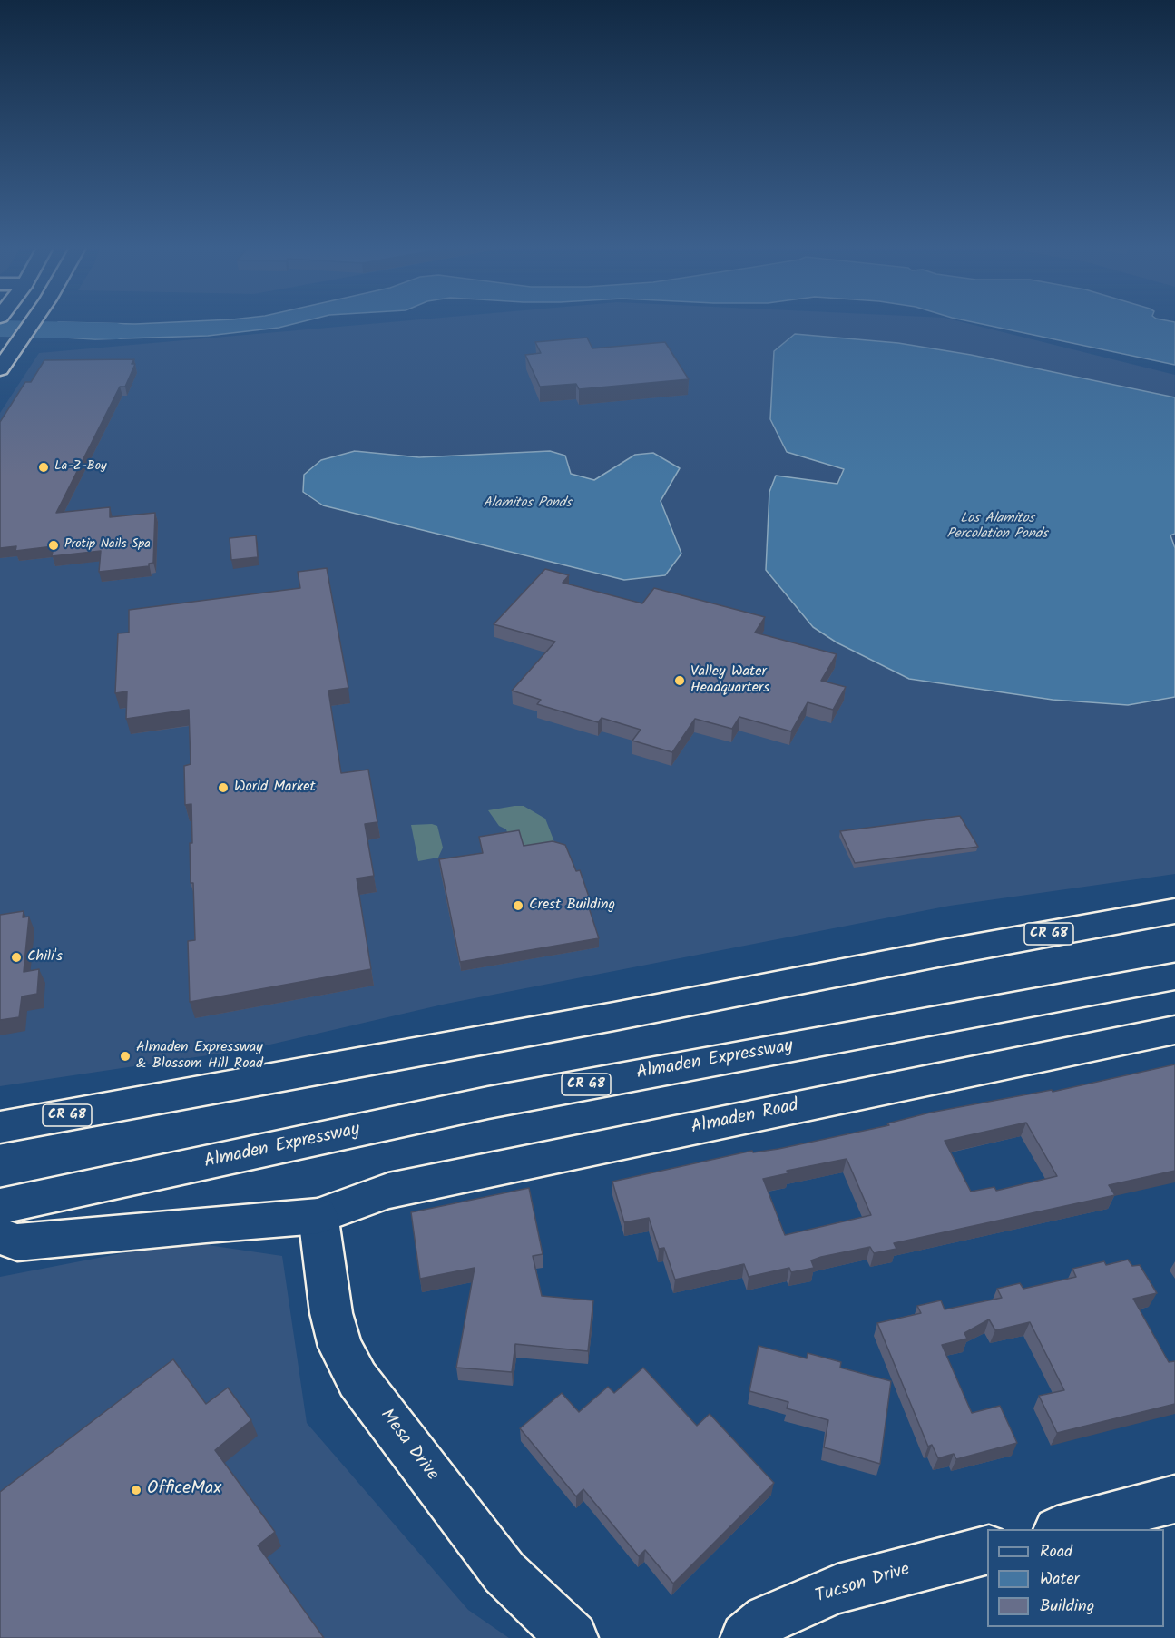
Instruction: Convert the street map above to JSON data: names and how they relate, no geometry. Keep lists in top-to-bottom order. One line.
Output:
{"streets":{"main road":["CR G8","Almaden Expressway","Almaden Road","Mesa Drive","Tucson Drive"]},"crossings":[["Almaden Road","Mesa Drive"]],"water":["Alamitos Ponds","Los Alamitos Percolation Ponds"],"places":["La-Z-Boy","Protip Nails Spa","Valley Water Headquarters","World Market","Crest Building","Chili's","Almaden Expressway & Blossom Hill Road","OfficeMax"],"legend":["Road","Water","Building"]}
